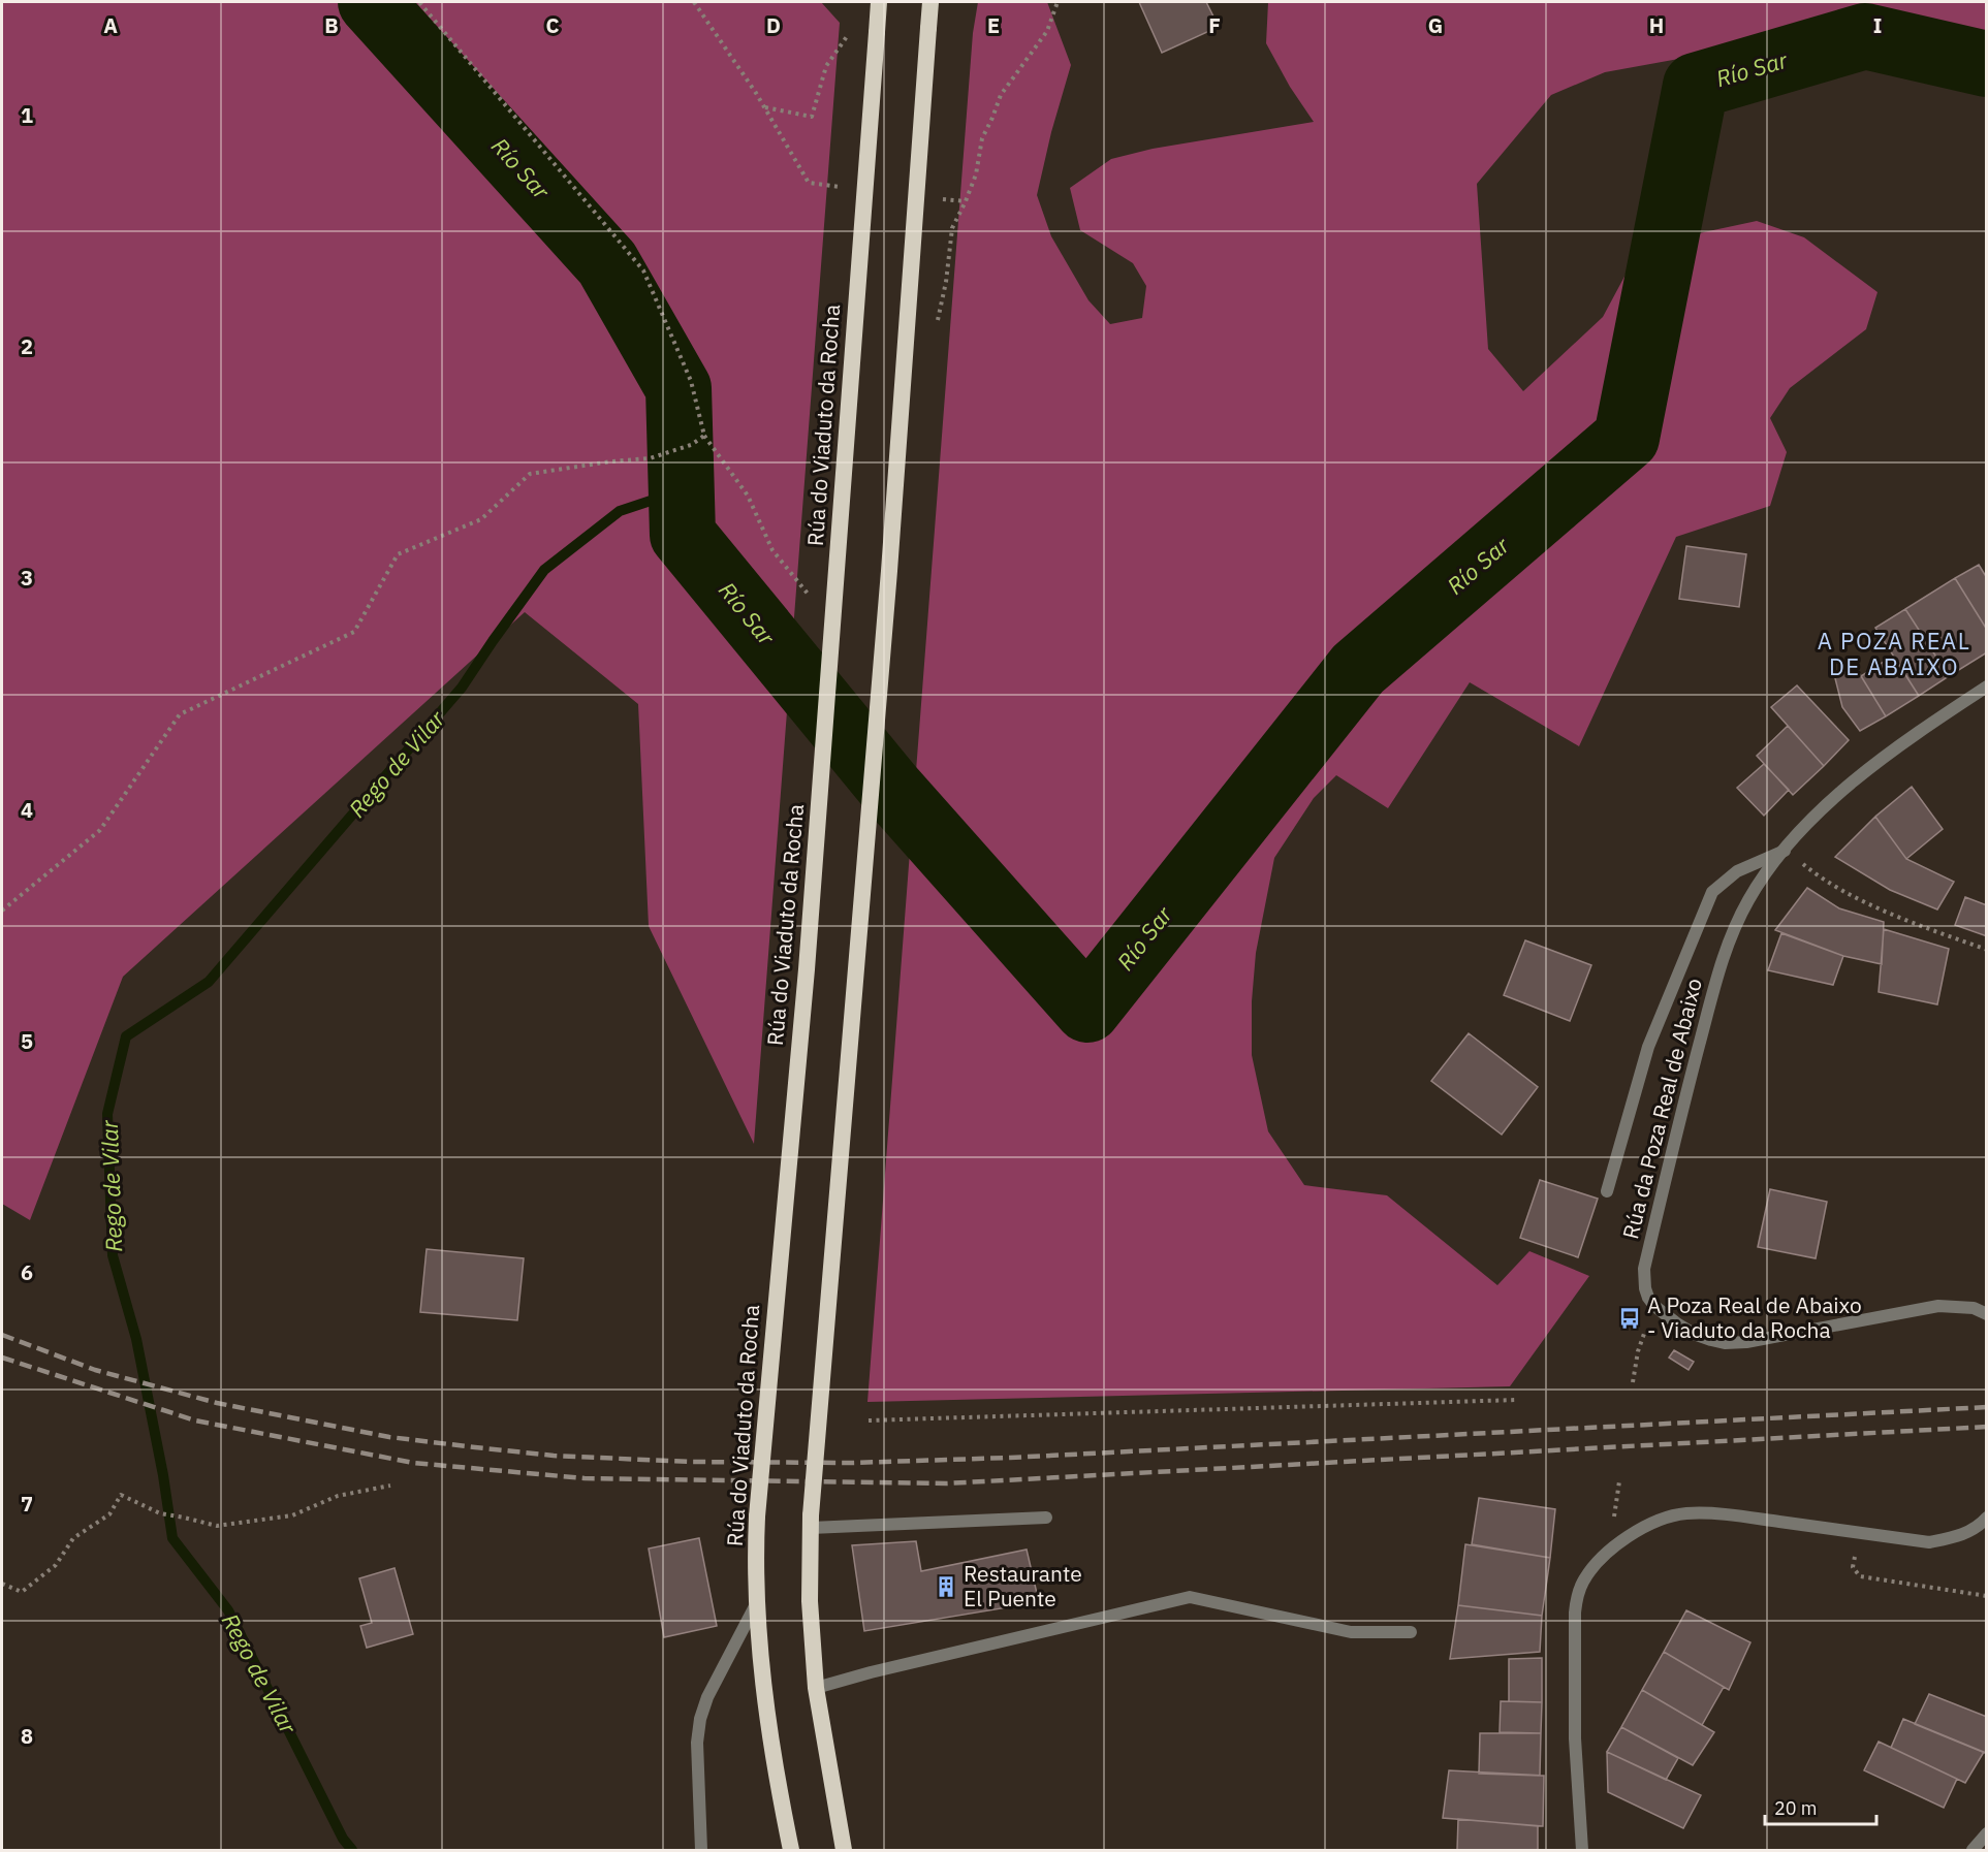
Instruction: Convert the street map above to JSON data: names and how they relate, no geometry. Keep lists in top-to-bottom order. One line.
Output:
{"streets":{"highway":["Rúa do Viaduto da Rocha"],"street":["Rúa da Poza Real de Abaixo"]},"districts":["A POZA REAL DE ABAIXO"],"water":["Río Sar","Rego de Vilar"],"places":{"bus stop":["A Poza Real de Abaixo - Viaduto da Rocha"],"building":["Restaurante El Puente"]},"scale_bar":"20 m","grid":{"columns":["A","B","C","D","E","F","G","H","I"],"rows":["1","2","3","4","5","6","7","8"]}}
